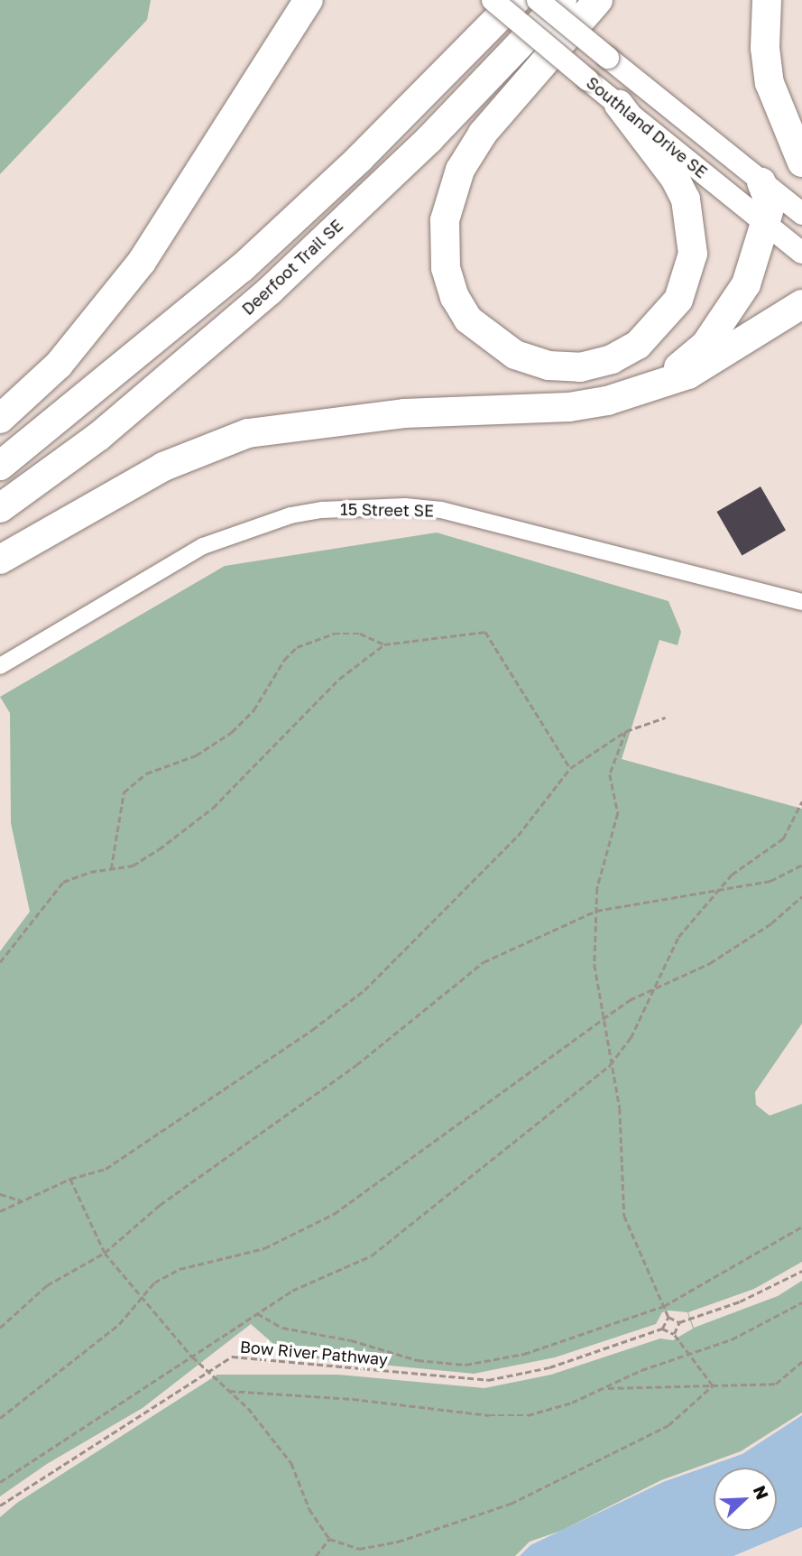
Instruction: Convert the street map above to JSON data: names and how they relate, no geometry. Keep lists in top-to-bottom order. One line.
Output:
{"streets":{"highway":["Deerfoot Trail SE"],"main road":["Southland Drive SE"],"street":["15 Street SE"],"path":["Bow River Pathway"]},"north":"top right"}
